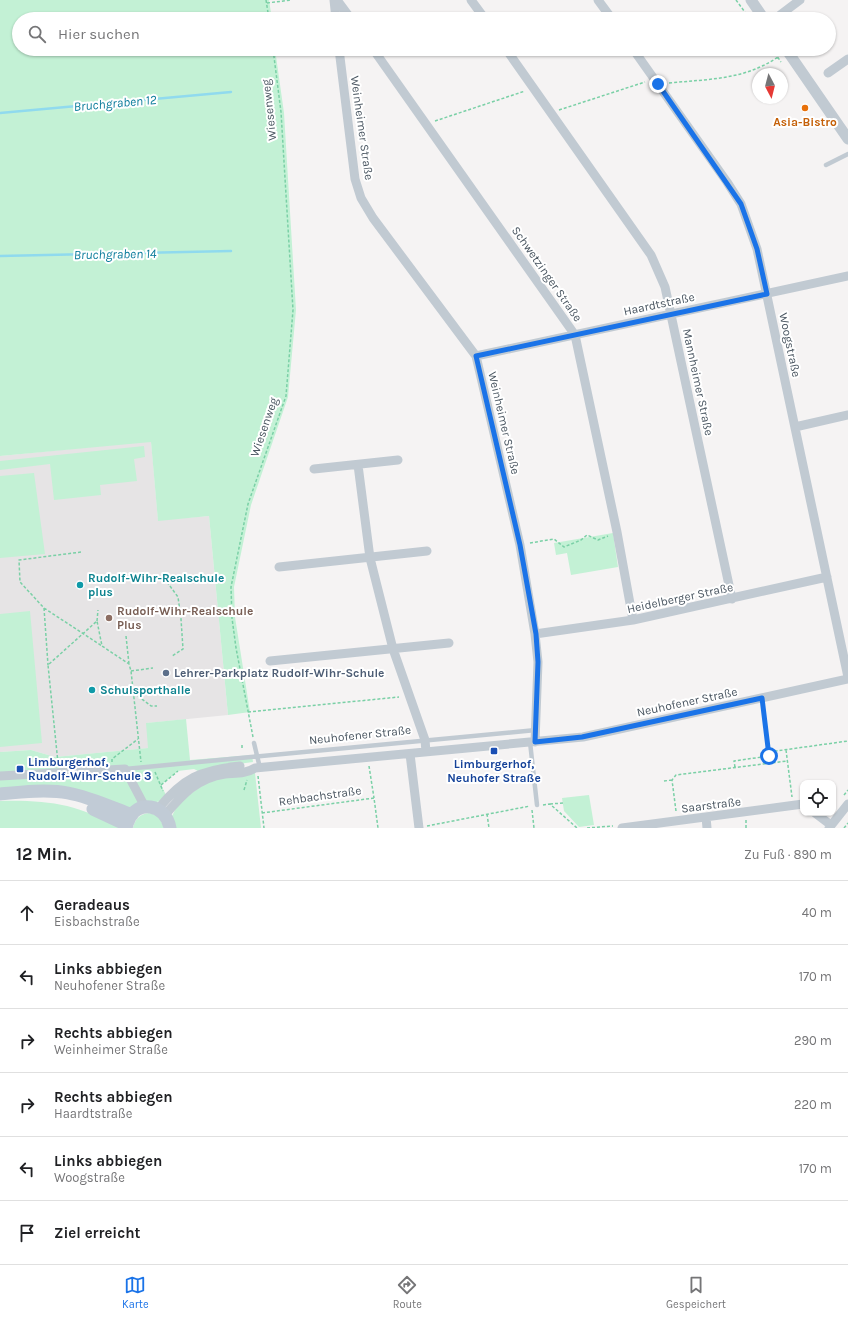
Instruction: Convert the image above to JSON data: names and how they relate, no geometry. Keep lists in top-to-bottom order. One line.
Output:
{"streets":{"street":["Weinheimer Straße","Schwetzinger Straße","Haardtstraße","Woogstraße","Mannheimer Straße","Heidelberger Straße","Neuhofener Straße","Saarstraße"],"path":["Wiesenweg","Rehbachstraße"]},"crossings":[["Weinheimer Straße","Haardtstraße"],["Weinheimer Straße","Heidelberger Straße"],["Weinheimer Straße","Neuhofener Straße"],["Schwetzinger Straße","Haardtstraße"],["Schwetzinger Straße","Heidelberger Straße"],["Haardtstraße","Woogstraße"],["Haardtstraße","Mannheimer Straße"],["Woogstraße","Heidelberger Straße"],["Woogstraße","Neuhofener Straße"],["Mannheimer Straße","Heidelberger Straße"]],"water":["Bruchgraben 12","Bruchgraben 14"],"places":{"other":["Asia-Bistro","Rudolf-Wihr-Realschule plus","Rudolf-Wihr-Realschule Plus","Lehrer-Parkplatz Rudolf-Wihr-Schule","Schulsporthalle"],"transit":["Limburgerhof, Neuhofer Straße","Limburgerhof, Rudolf-Wihr-Schule 3"]},"north":"bottom","page":{"search":"Hier suchen","heading":["12 Min.","Zu Fuß · 890 m"],"list":[["Geradeaus","Eisbachstraße","40 m"],["Links abbiegen","Neuhofener Straße","170 m"],["Rechts abbiegen","Weinheimer Straße","290 m"],["Rechts abbiegen","Haardtstraße","220 m"],["Links abbiegen","Woogstraße","170 m"],"Ziel erreicht"],"nav":["Karte","Route","Gespeichert"]}}
